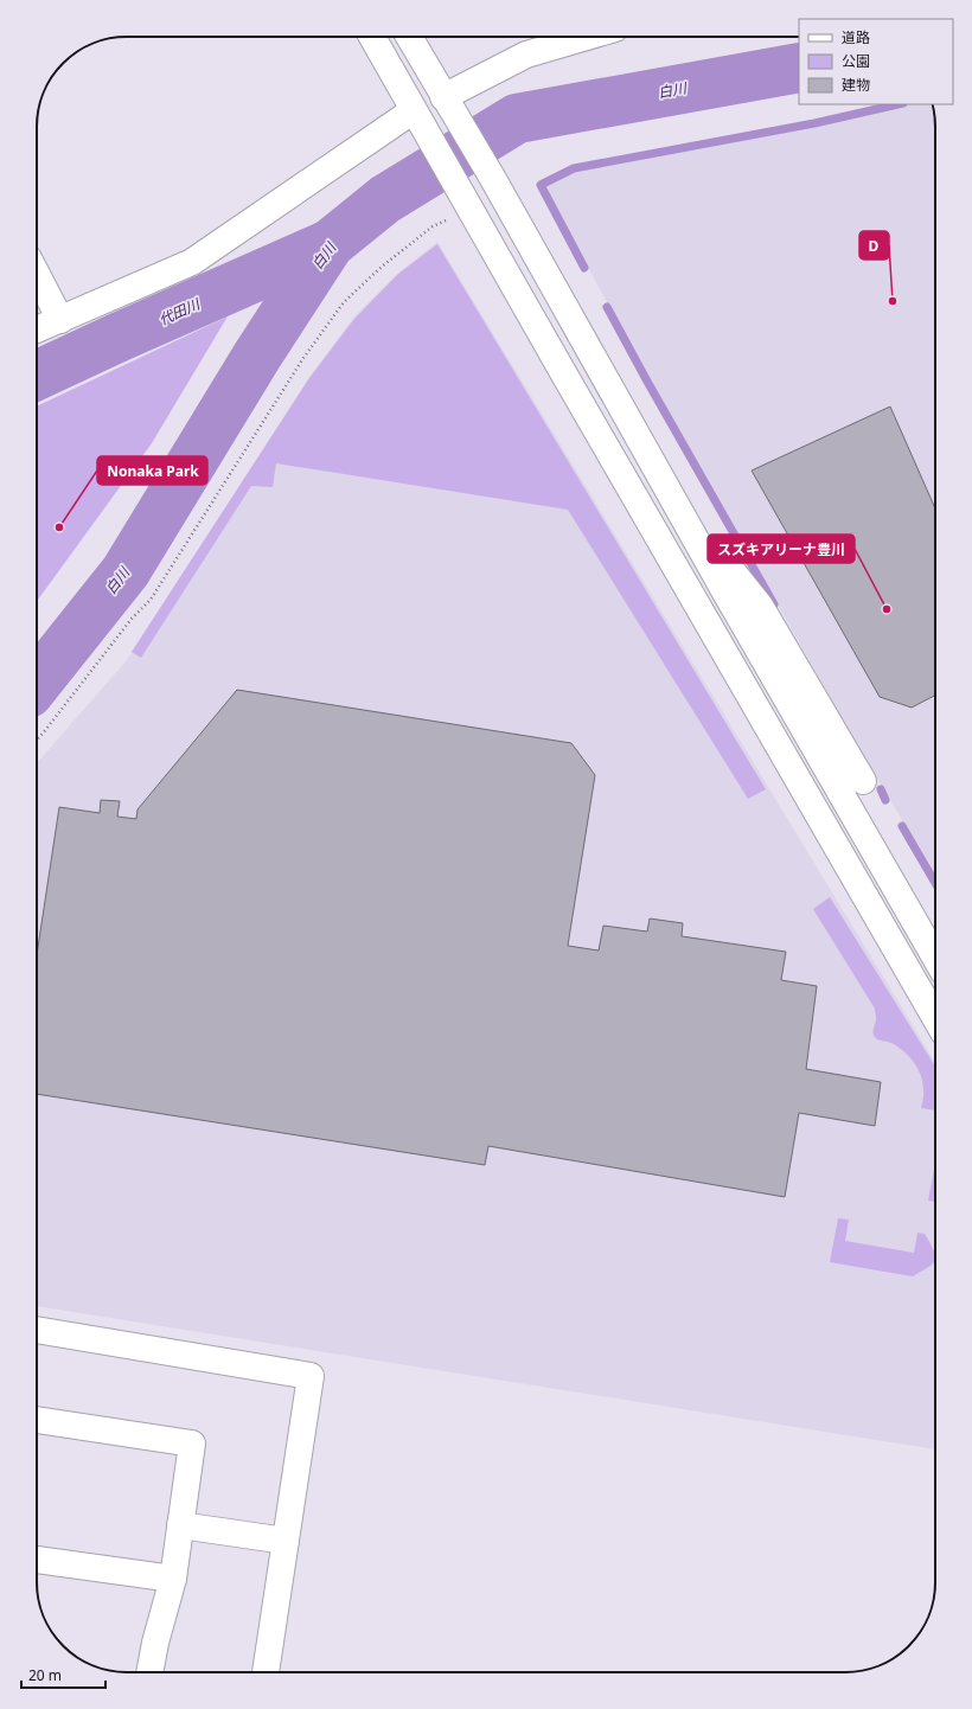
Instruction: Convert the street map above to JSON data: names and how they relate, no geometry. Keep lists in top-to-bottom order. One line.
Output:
{"water":["白川","代田川"],"places":["D","Nonaka Park","スズキアリーナ豊川"],"legend":["道路","公園","建物"],"scale_bar":"20 m"}
